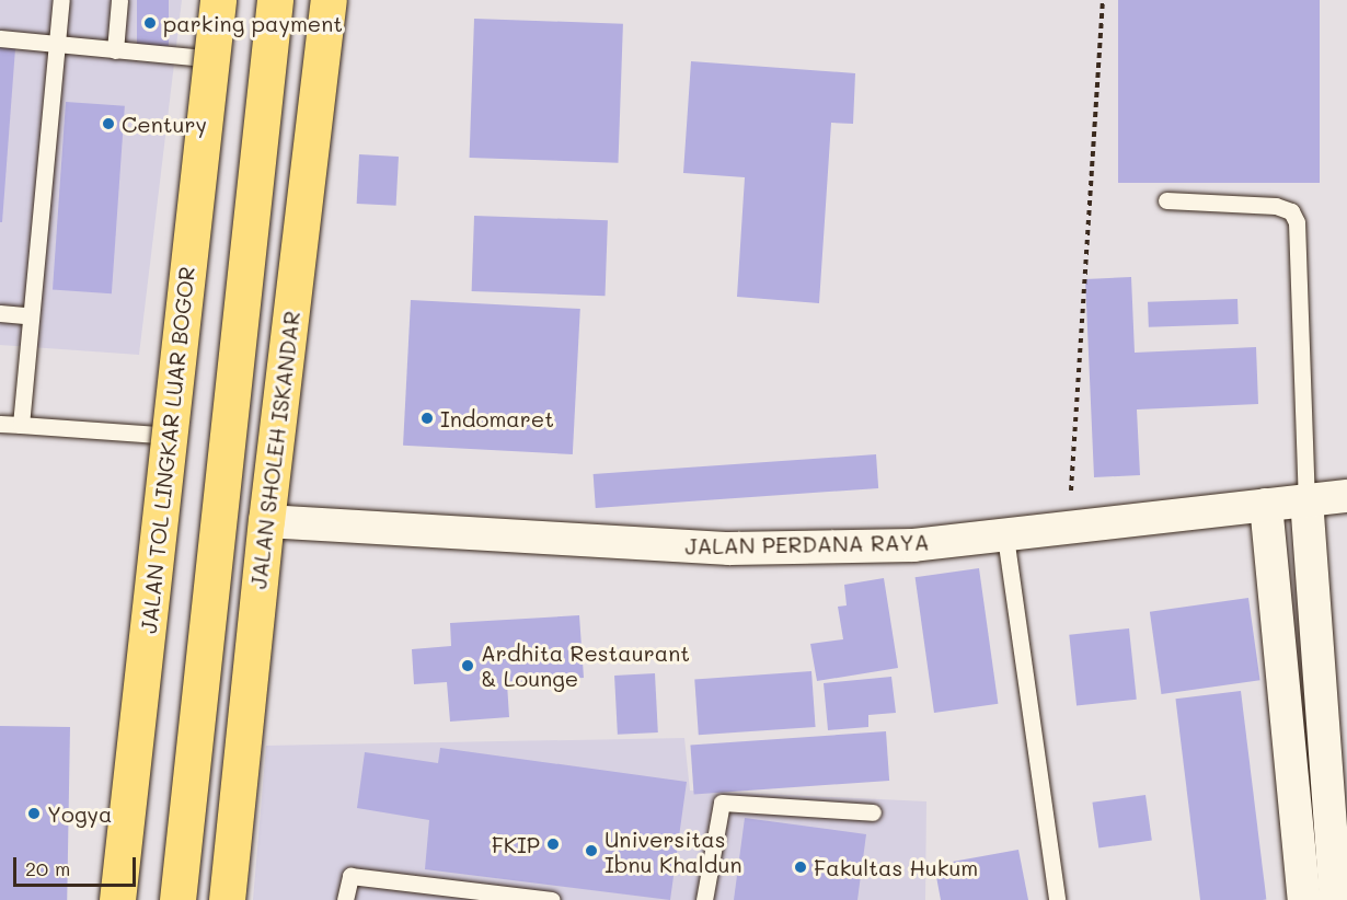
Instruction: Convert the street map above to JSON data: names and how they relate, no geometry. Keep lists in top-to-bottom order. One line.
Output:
{"streets":{"highway":["JALAN TOL LINGKAR LUAR BOGOR","JALAN SHOLEH ISKANDAR"],"street":["JALAN PERDANA RAYA"]},"crossings":[["JALAN SHOLEH ISKANDAR","JALAN PERDANA RAYA"]],"places":["parking payment","Century","Indomaret","Ardhita Restaurant & Lounge","Yogya","FKIP","Universitas Ibnu Khaldun","Fakultas Hukum"],"scale_bar":"20 m"}
